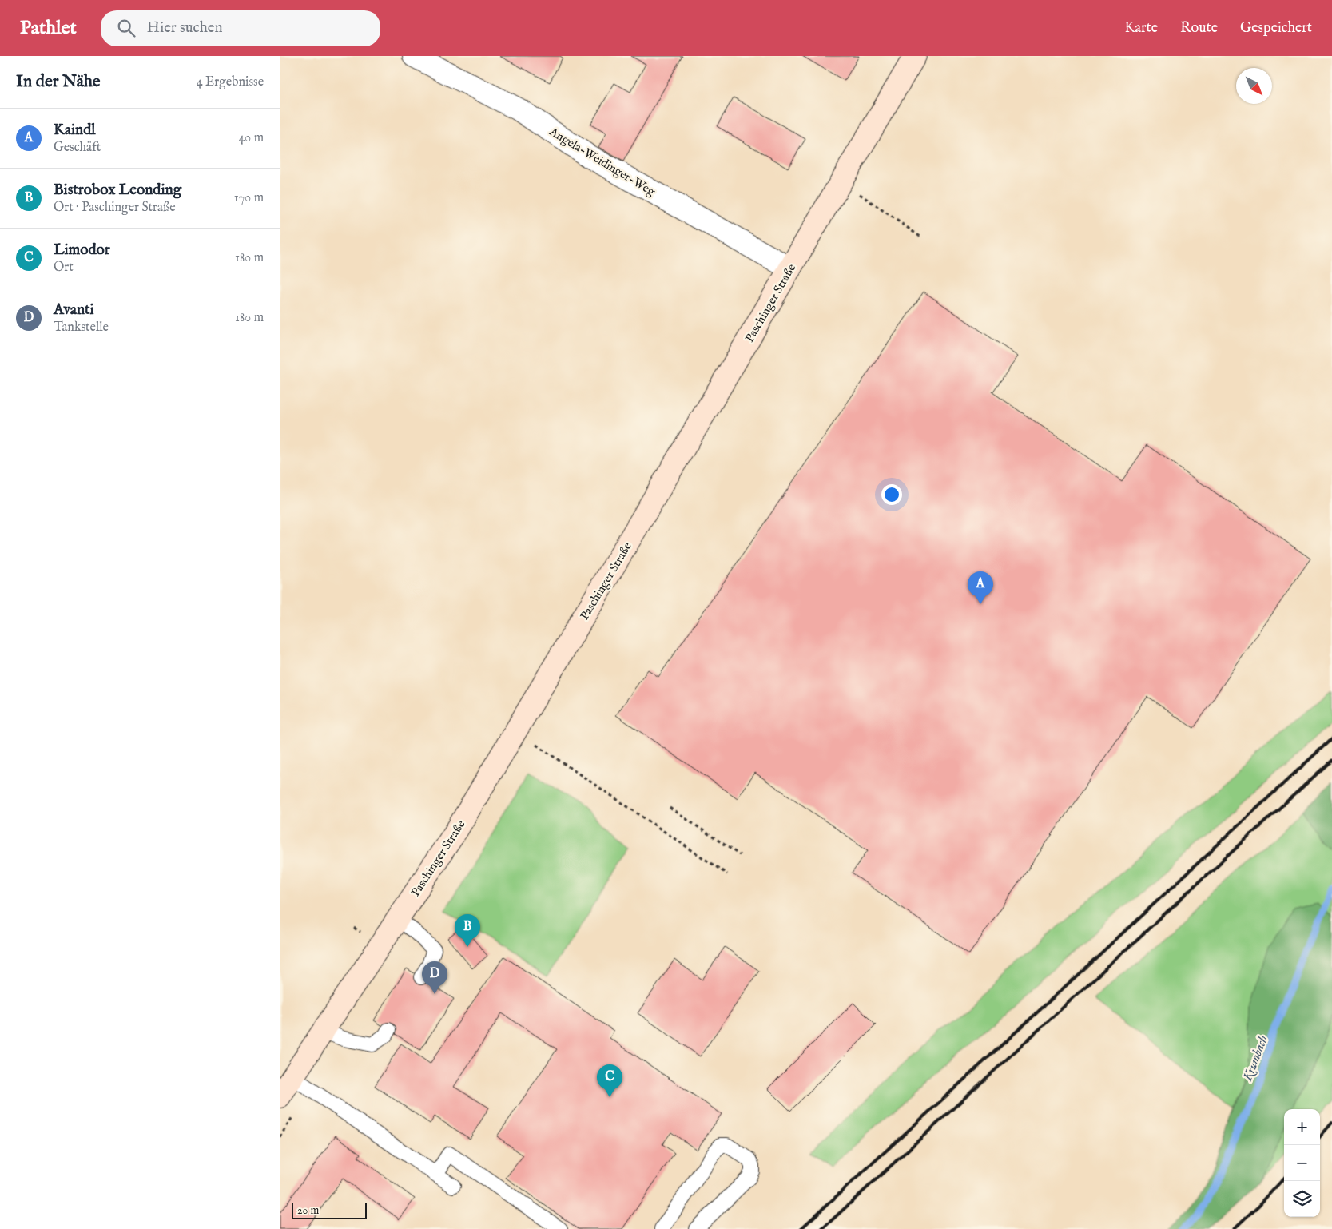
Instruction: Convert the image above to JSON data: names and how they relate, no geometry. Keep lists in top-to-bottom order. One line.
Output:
{"streets":{"street":["Angela-Weidinger-Weg","Paschinger Straße"]},"crossings":[["Angela-Weidinger-Weg","Paschinger Straße"]],"water":["Krumbach"],"scale_bar":"20 m","north":"bottom right","page":{"header":"Pathlet","search":"Hier suchen","nav":["Karte","Route","Gespeichert"],"heading":["In der Nähe","4 Ergebnisse"],"list":[{"mark":"A","name":"Kaindl","note":"Geschäft","value":"40 m"},{"mark":"B","name":"Bistrobox Leonding","note":"Ort · Paschinger Straße","value":"170 m"},{"mark":"C","name":"Limodor","note":"Ort","value":"180 m"},{"mark":"D","name":"Avanti","note":"Tankstelle","value":"180 m"}],"pins":["A","B","D","C"],"map_buttons":["+","−"],"scale":"20 m"}}
